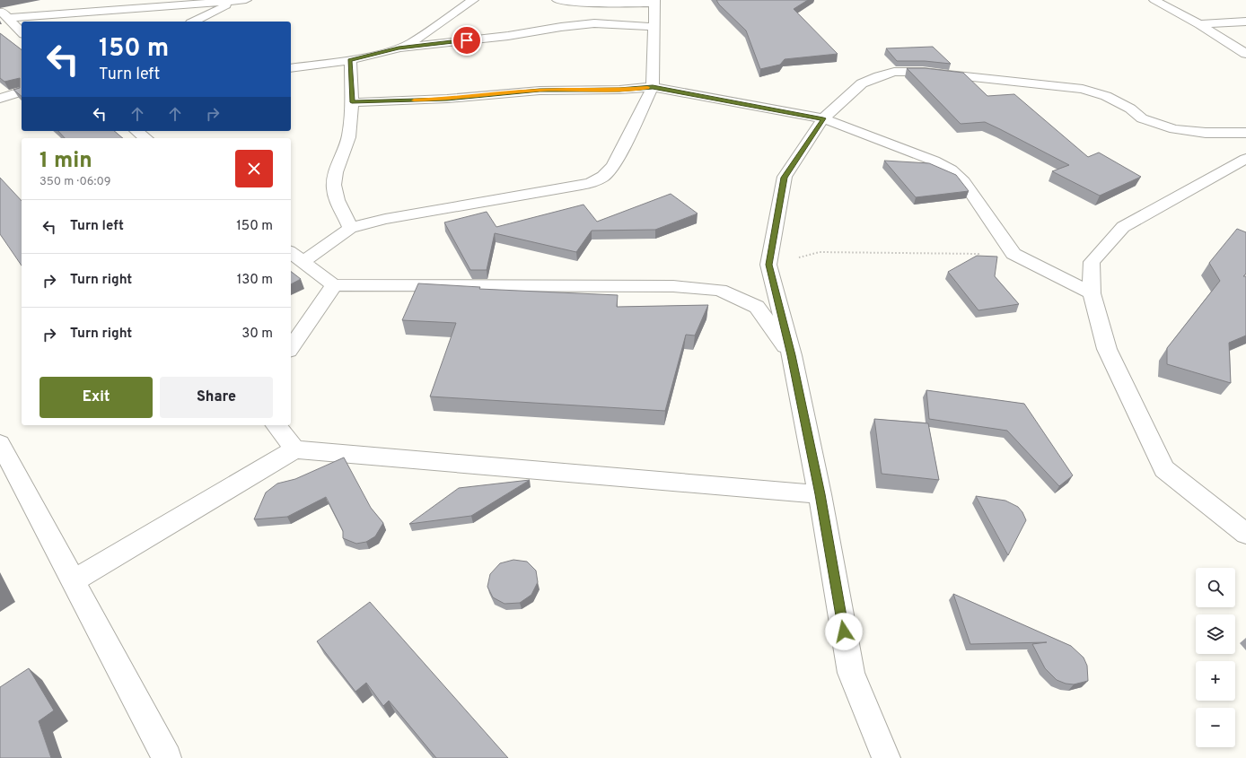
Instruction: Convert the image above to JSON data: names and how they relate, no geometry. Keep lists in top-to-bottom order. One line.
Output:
{"page":{"turn":["150 m","Turn left"],"heading":["1 min","350 m · 06:09"],"list":[{"name":"Turn left","value":"150 m"},{"name":"Turn right","value":"130 m"},{"name":"Turn right","value":"30 m"}],"buttons":["Exit","Share"],"map_buttons":["+","−"]}}
